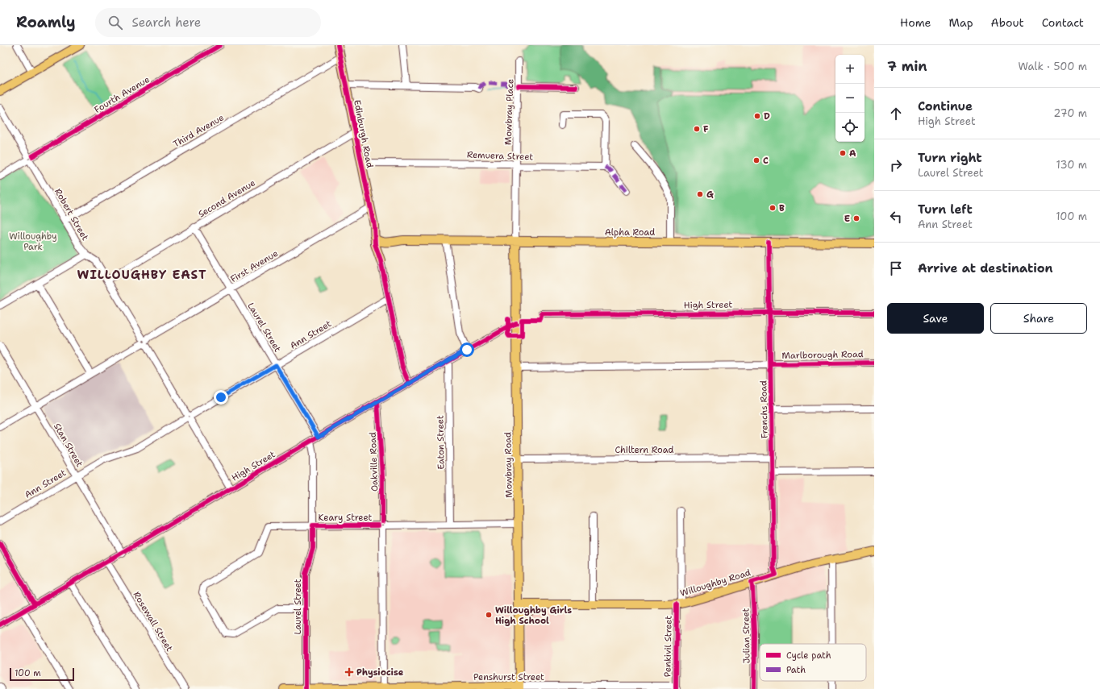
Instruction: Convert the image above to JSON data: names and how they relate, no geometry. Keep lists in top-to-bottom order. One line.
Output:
{"streets":{"main road":["Edinburgh Road","Alpha Road","Mowbray Road","Willoughby Road","Penshurst Street"],"street":["Fourth Avenue","Mowbray Place","Third Avenue","Remuera Street","Second Avenue","Robert Street","First Avenue","High Street","Laurel Street","Ann Street","Marlborough Road","Frenchs Road","Eaton Street","Stan Street","Chiltern Road","Oakville Road","Keary Street","Rosewall Street","Julian Street","Penkivil Street"]},"crossings":[["Fourth Avenue","Robert Street"],["Mowbray Place","Remuera Street"],["Mowbray Place","Alpha Road"],["Mowbray Place","Mowbray Road"],["Third Avenue","Edinburgh Road"],["Third Avenue","Robert Street"],["Edinburgh Road","Remuera Street"],["Edinburgh Road","Second Avenue"],["Edinburgh Road","Alpha Road"],["Edinburgh Road","First Avenue"],["Second Avenue","Robert Street"],["Second Avenue","Laurel Street"],["Robert Street","First Avenue"],["Robert Street","High Street"],["Robert Street","Ann Street"],["Alpha Road","Frenchs Road"],["Alpha Road","Mowbray Road"],["First Avenue","Laurel Street"],["First Avenue","Stan Street"],["High Street","Laurel Street"],["High Street","Frenchs Road"],["High Street","Eaton Street"],["High Street","Stan Street"],["High Street","Oakville Road"],["High Street","Mowbray Road"],["High Street","Rosewall Street"],["Laurel Street","Ann Street"],["Laurel Street","Keary Street"],["Laurel Street","Penshurst Street"],["Ann Street","Stan Street"],["Marlborough Road","Frenchs Road"],["Marlborough Road","Mowbray Road"],["Frenchs Road","Chiltern Road"],["Frenchs Road","Willoughby Road"],["Eaton Street","Keary Street"],["Chiltern Road","Mowbray Road"],["Oakville Road","Keary Street"],["Oakville Road","Penshurst Street"],["Mowbray Road","Keary Street"],["Mowbray Road","Willoughby Road"],["Mowbray Road","Penshurst Street"],["Willoughby Road","Julian Street"],["Willoughby Road","Penkivil Street"],["Penkivil Street","Penshurst Street"]],"districts":["WILLOUGHBY EAST"],"parks":["Willoughby Park"],"places":{"other":["D","F","A","C","G","B","E","Willoughby Girls High School"],"health":["Physiocise"]},"legend":["Cycle path","Path"],"scale_bar":"100 m","page":{"header":"Roamly","search":"Search here","nav":["Home","Map","About","Contact"],"heading":["7 min","Walk · 500 m"],"map_buttons":["+","−"],"list":[["Continue","High Street","270 m"],["Turn right","Laurel Street","130 m"],["Turn left","Ann Street","100 m"],"Arrive at destination"],"buttons":["Save","Share"],"scale":"100 m"}}
